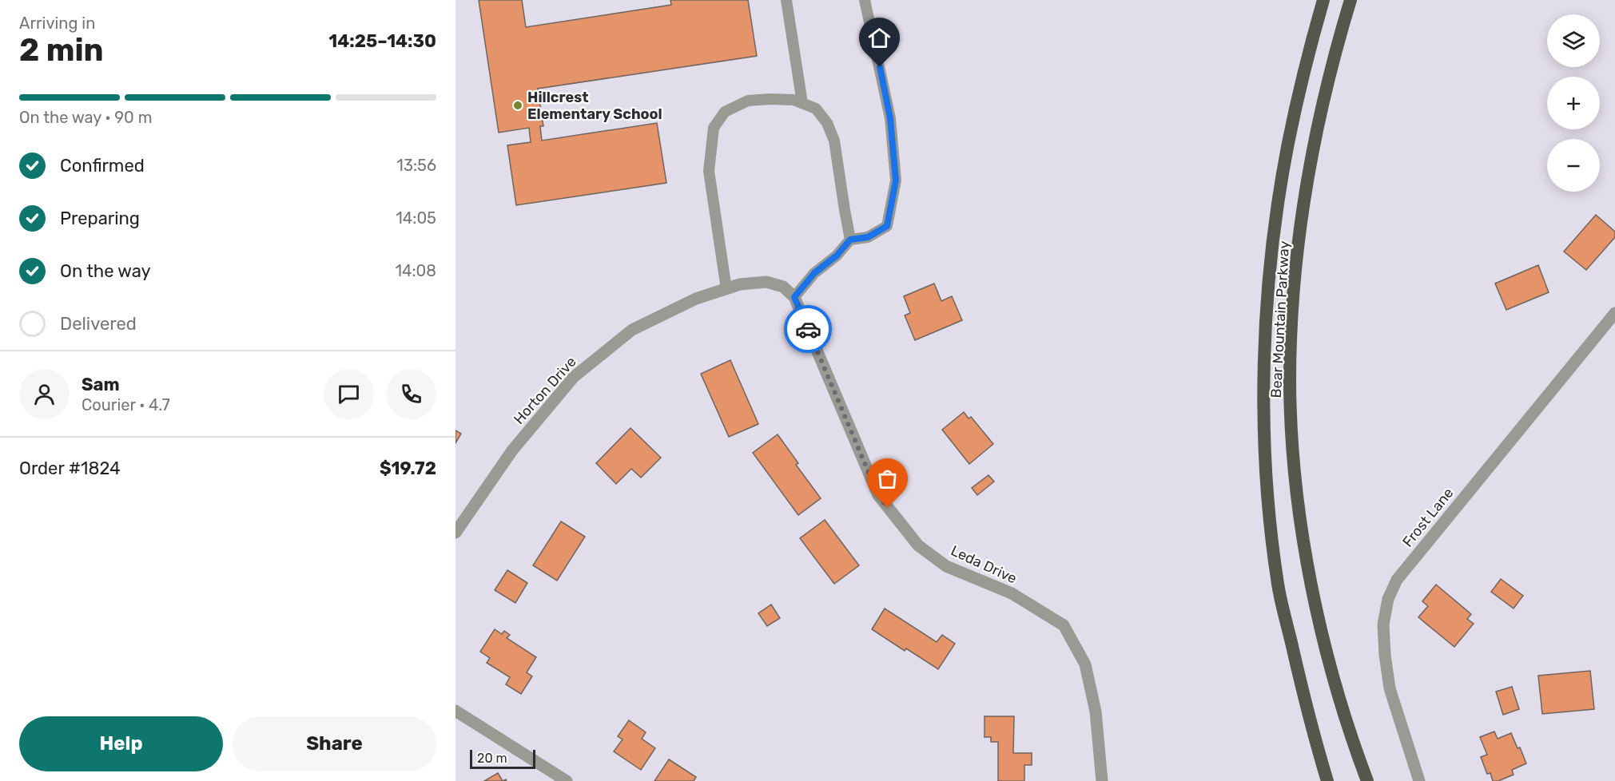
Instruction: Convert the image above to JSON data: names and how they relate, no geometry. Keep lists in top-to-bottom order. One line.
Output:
{"streets":{"highway":["Bear Mountain Parkway"],"street":["Horton Drive","Frost Lane","Leda Drive"]},"crossings":[["Horton Drive","Leda Drive"]],"places":["Hillcrest Elementary School"],"scale_bar":"20 m","page":{"heading":["2 min","Arriving in","14:25–14:30"],"panel":["Sam","Courier · 4.7","Order #1824","$19.72"],"map_buttons":["+","−"],"bar":"On the way · 90 m","list":[["Confirmed","13:56"],["Preparing","14:05"],["On the way","14:08"],"Delivered"],"buttons":["Help","Share"],"scale":"20 m"}}
